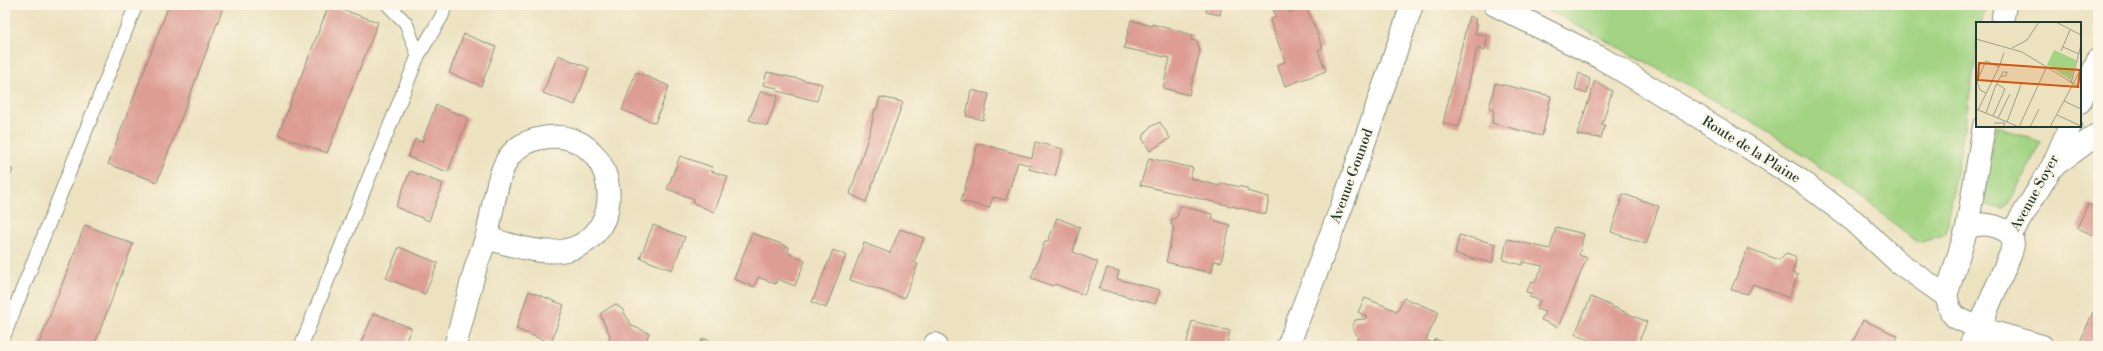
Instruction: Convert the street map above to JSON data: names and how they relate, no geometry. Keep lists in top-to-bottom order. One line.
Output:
{"streets":{"street":["Route de la Plaine","Avenue Gounod","Avenue Soyer"]}}
